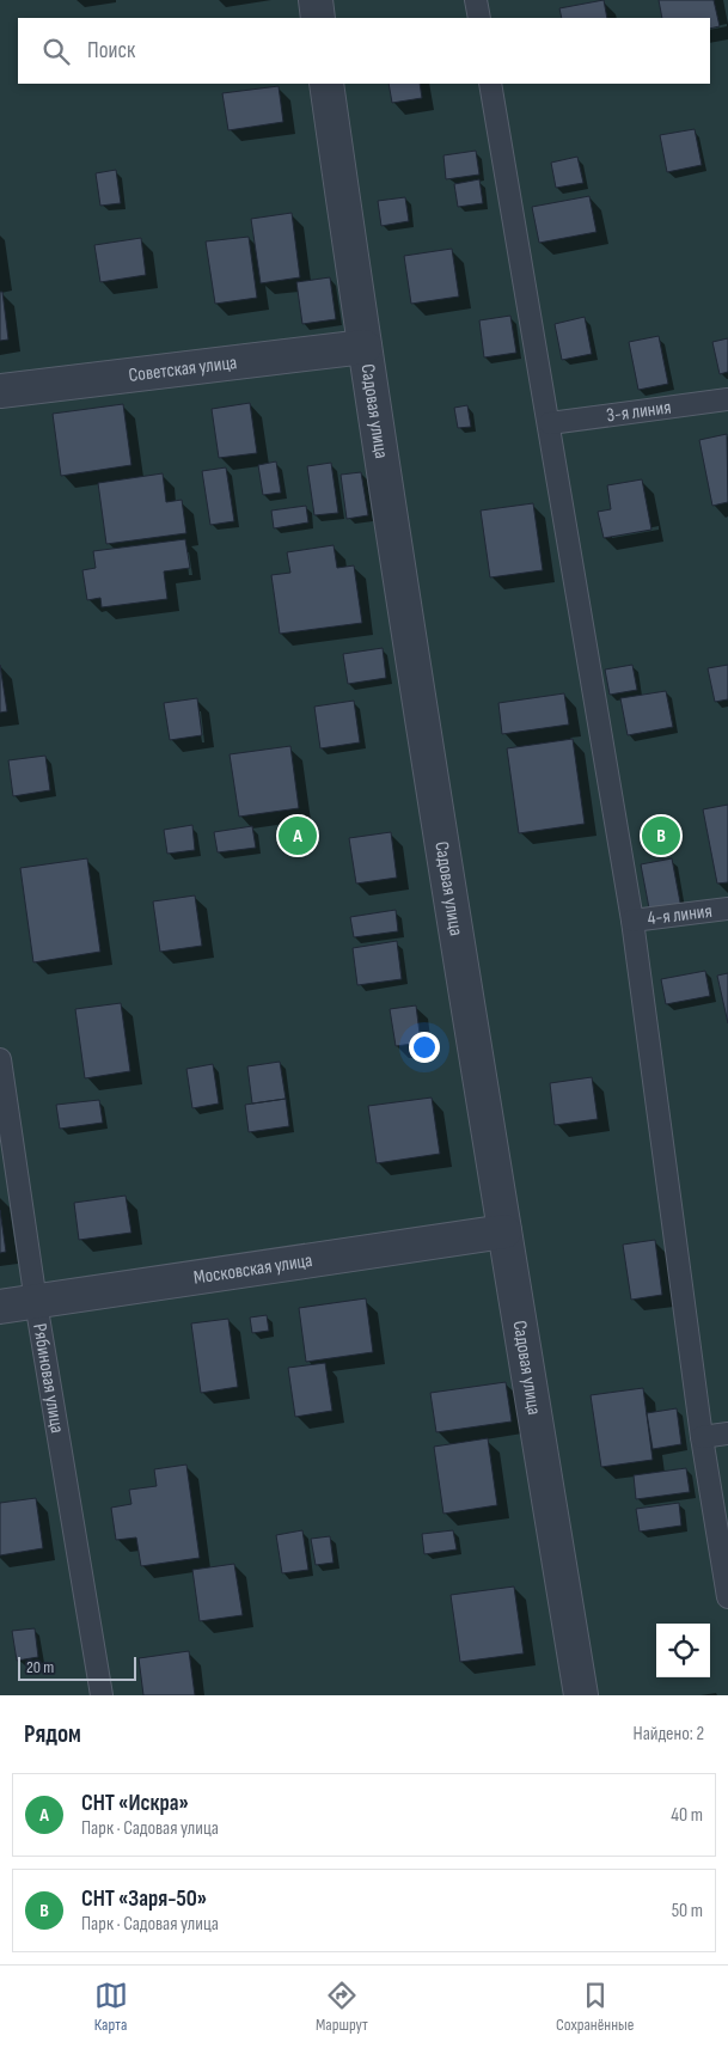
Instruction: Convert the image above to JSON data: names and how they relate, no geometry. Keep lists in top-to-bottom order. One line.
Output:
{"streets":{"street":["Советская улица","Садовая улица","Московская улица"],"lane":["3-я линия","4-я линия","Рябиновая улица"]},"crossings":[["Советская улица","Садовая улица"],["Садовая улица","Московская улица"],["Московская улица","Рябиновая улица"]],"scale_bar":"20 m","page":{"search":"Поиск","pins":["A","B"],"scale":"20 m","heading":["Рядом","Найдено: 2"],"list":[{"mark":"A","name":"СНТ «Искра»","note":"Парк · Садовая улица","value":"40 m"},{"mark":"B","name":"СНТ «Заря-50»","note":"Парк · Садовая улица","value":"50 m"}],"nav":["Карта","Маршрут","Сохранённые"]}}
